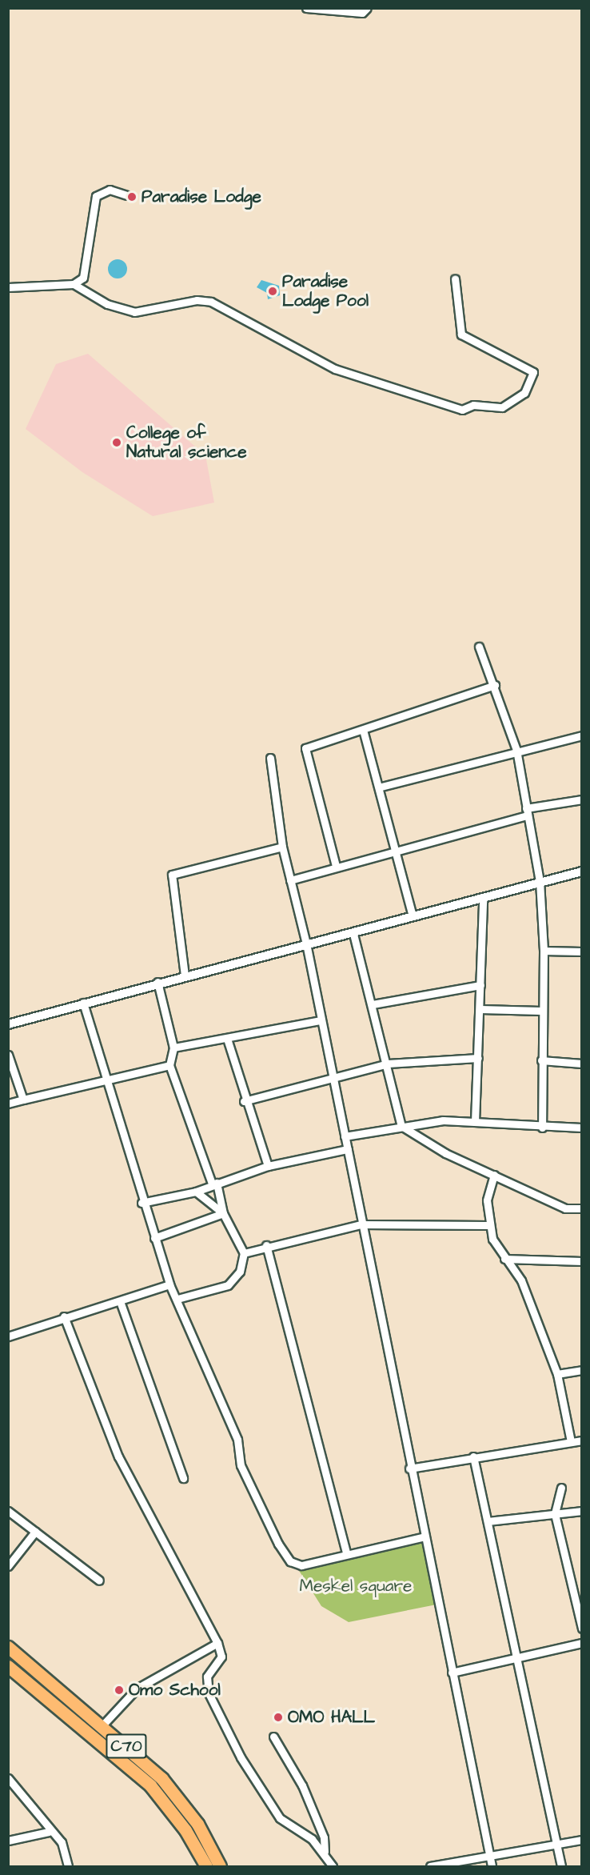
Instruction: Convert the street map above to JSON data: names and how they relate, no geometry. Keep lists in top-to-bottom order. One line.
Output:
{"streets":{"highway":["C70"]},"parks":["Meskel square"],"places":["Paradise Lodge","Paradise Lodge Pool","College of Natural science","Omo School","OMO HALL"]}
